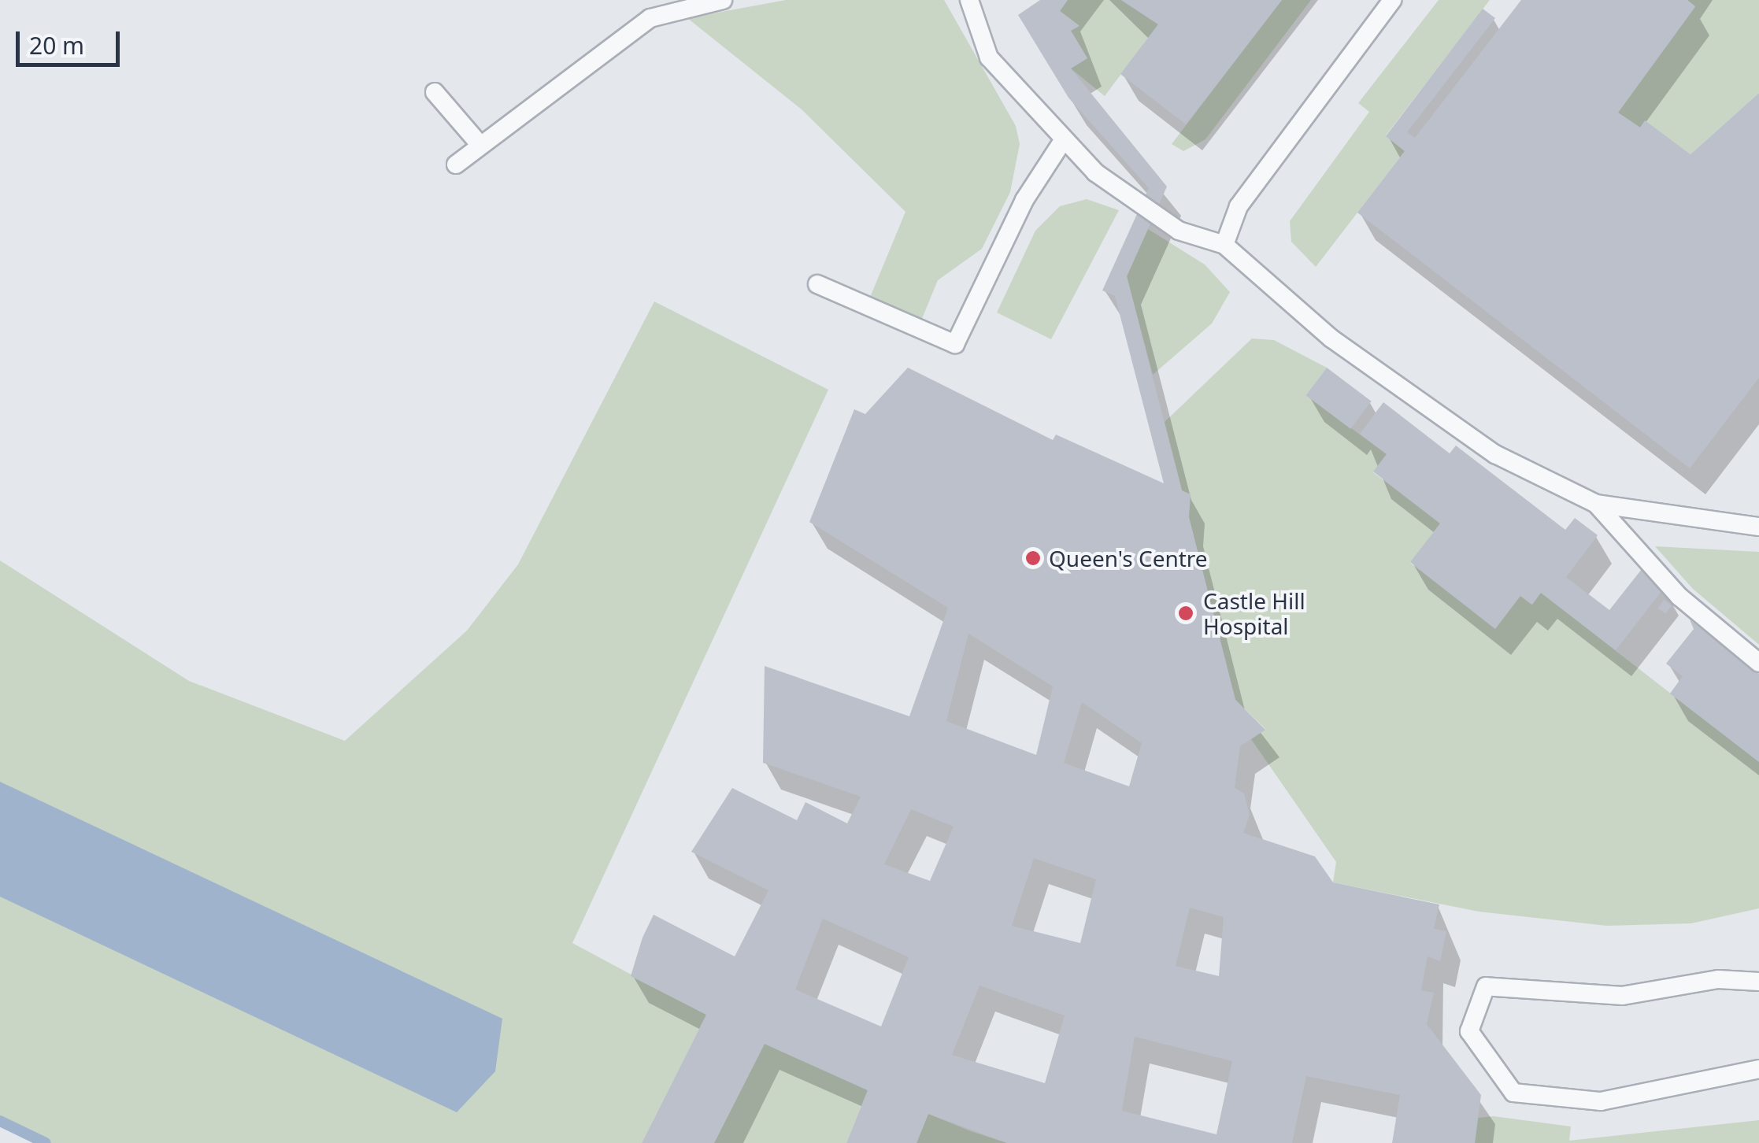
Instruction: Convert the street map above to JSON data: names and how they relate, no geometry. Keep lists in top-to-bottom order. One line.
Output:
{"places":["Queen's Centre","Castle Hill Hospital"],"scale_bar":"20 m"}
